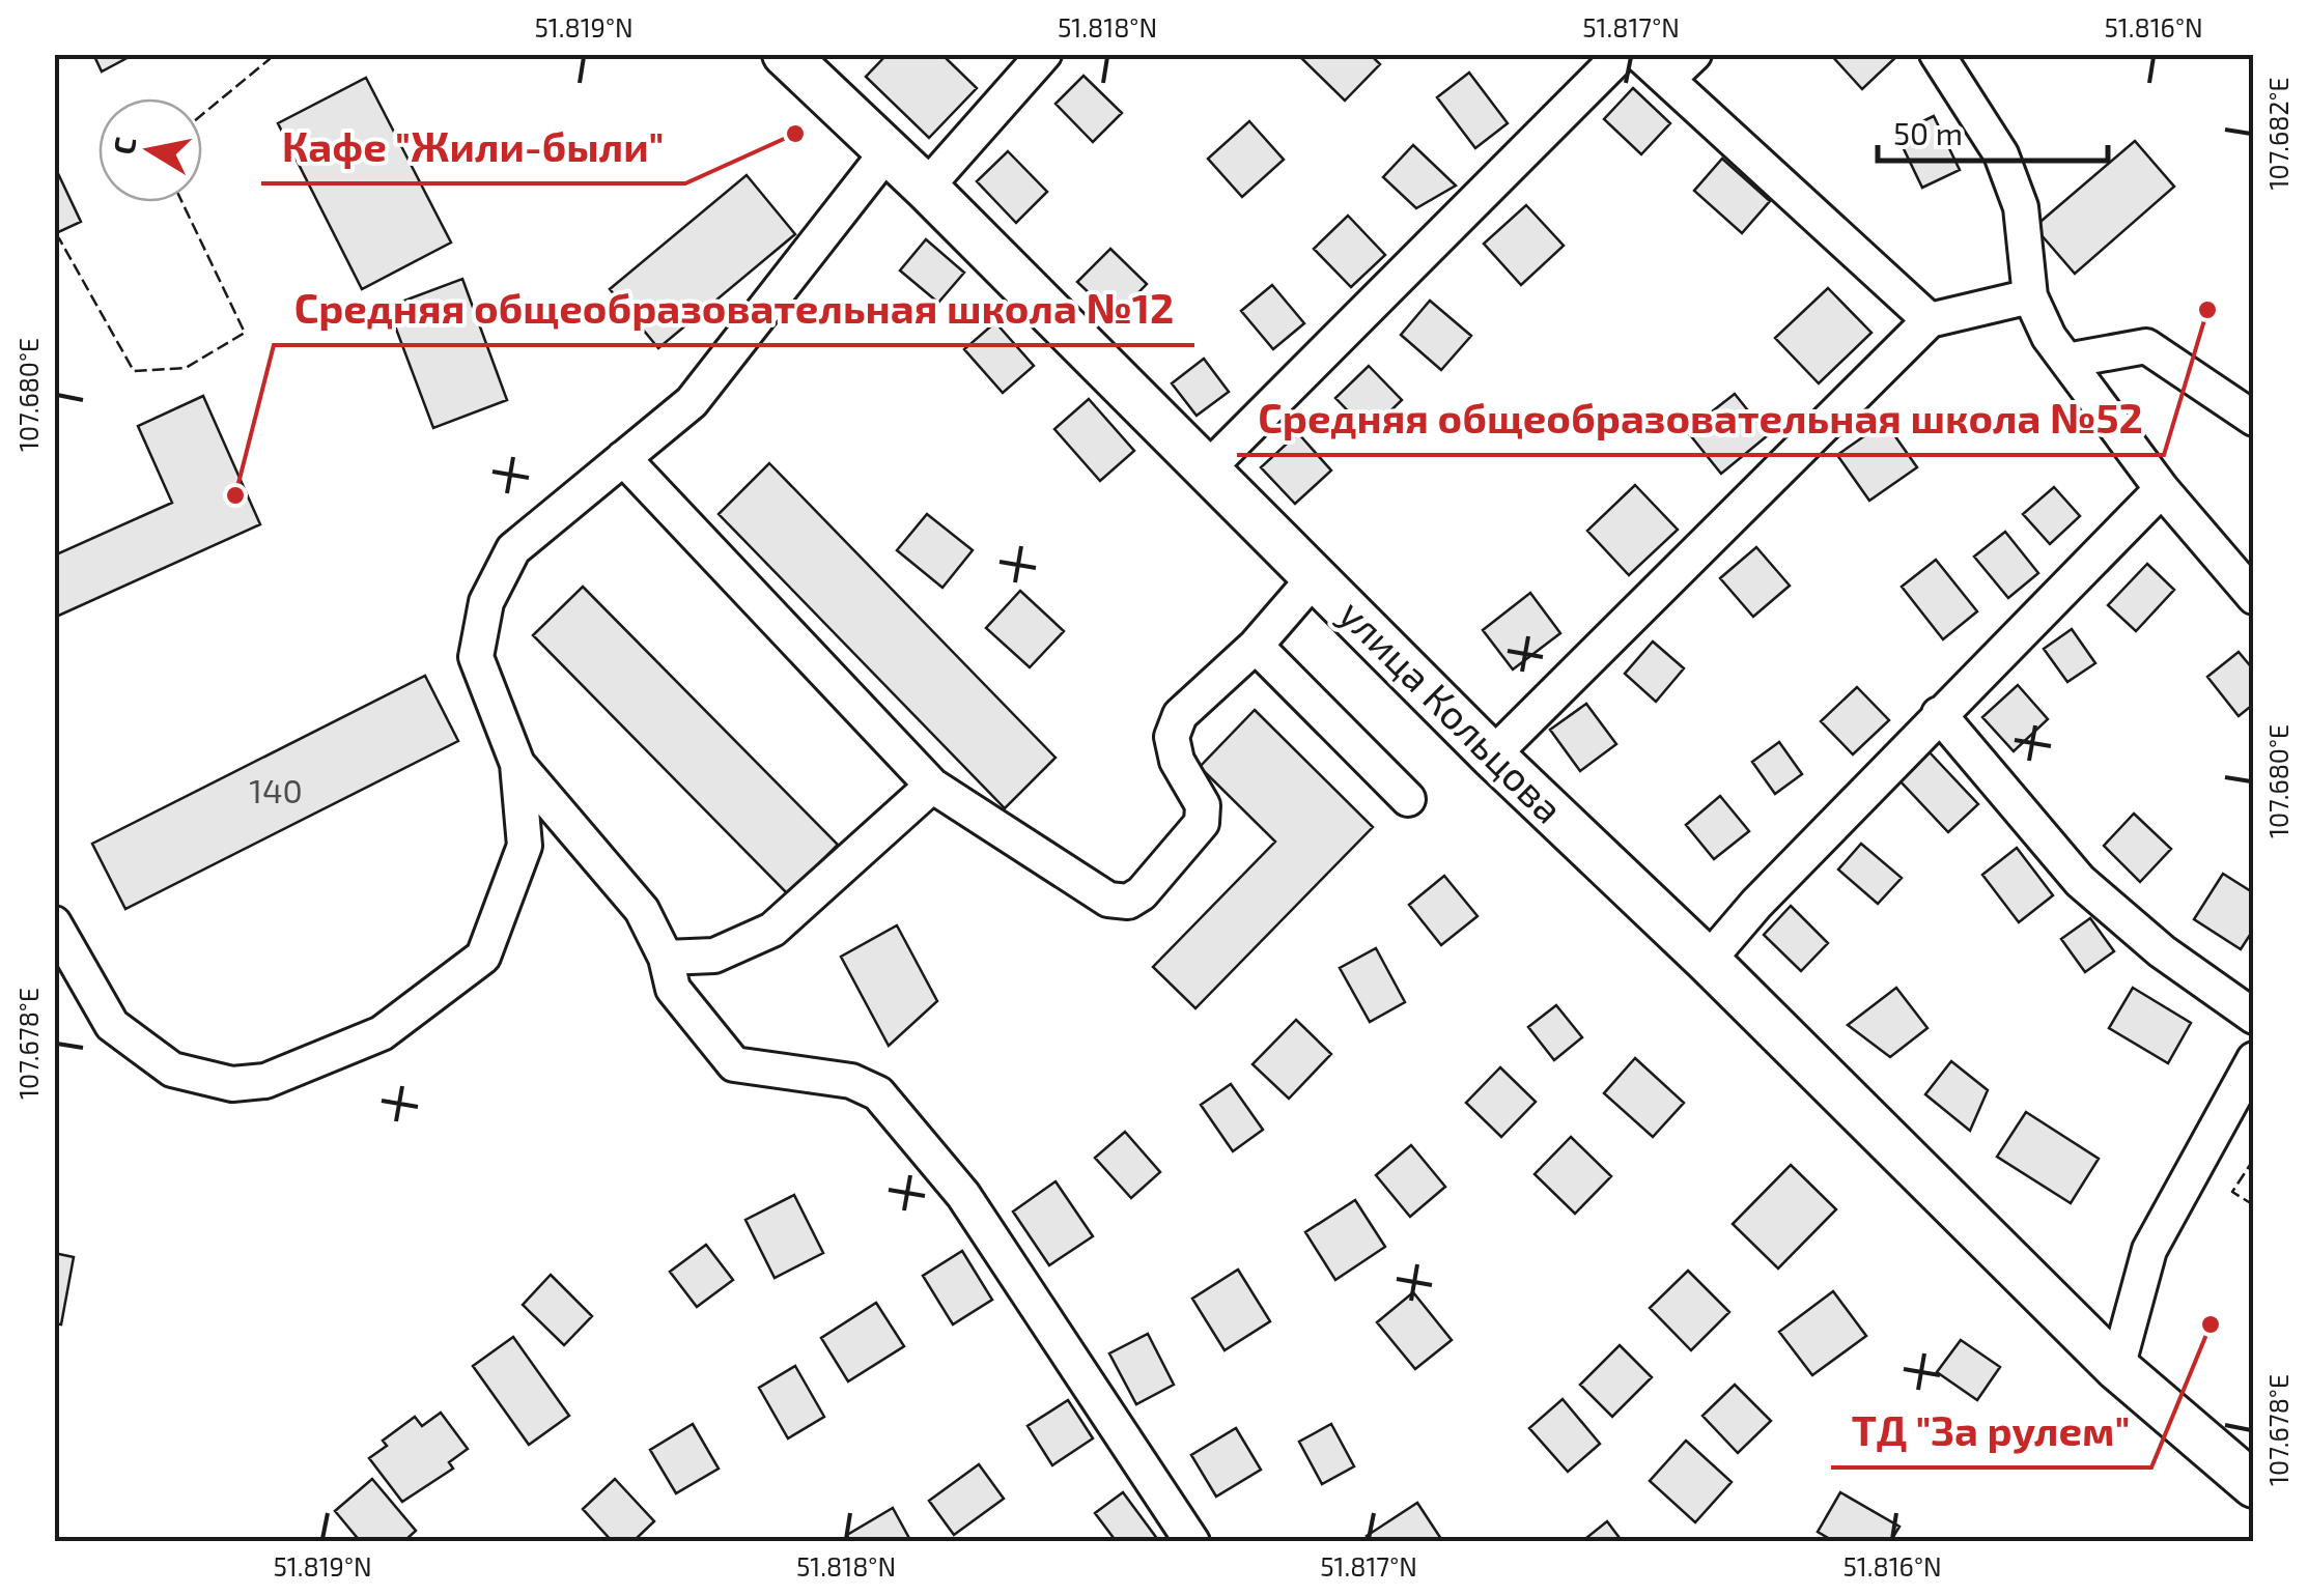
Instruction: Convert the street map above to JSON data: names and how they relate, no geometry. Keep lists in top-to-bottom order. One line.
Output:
{"streets":{"main road":["улица Кольцова"]},"places":["Кафе \"Жили-были\"","Средняя общеобразовательная школа №52","Средняя общеобразовательная школа №12","ТД \"За рулем\""],"house_numbers":["140"],"scale_bar":"50 m","north":"left","coordinates":["51.819°N","51.818°N","51.817°N","51.816°N","107.682°E","107.680°E","107.678°E"]}
